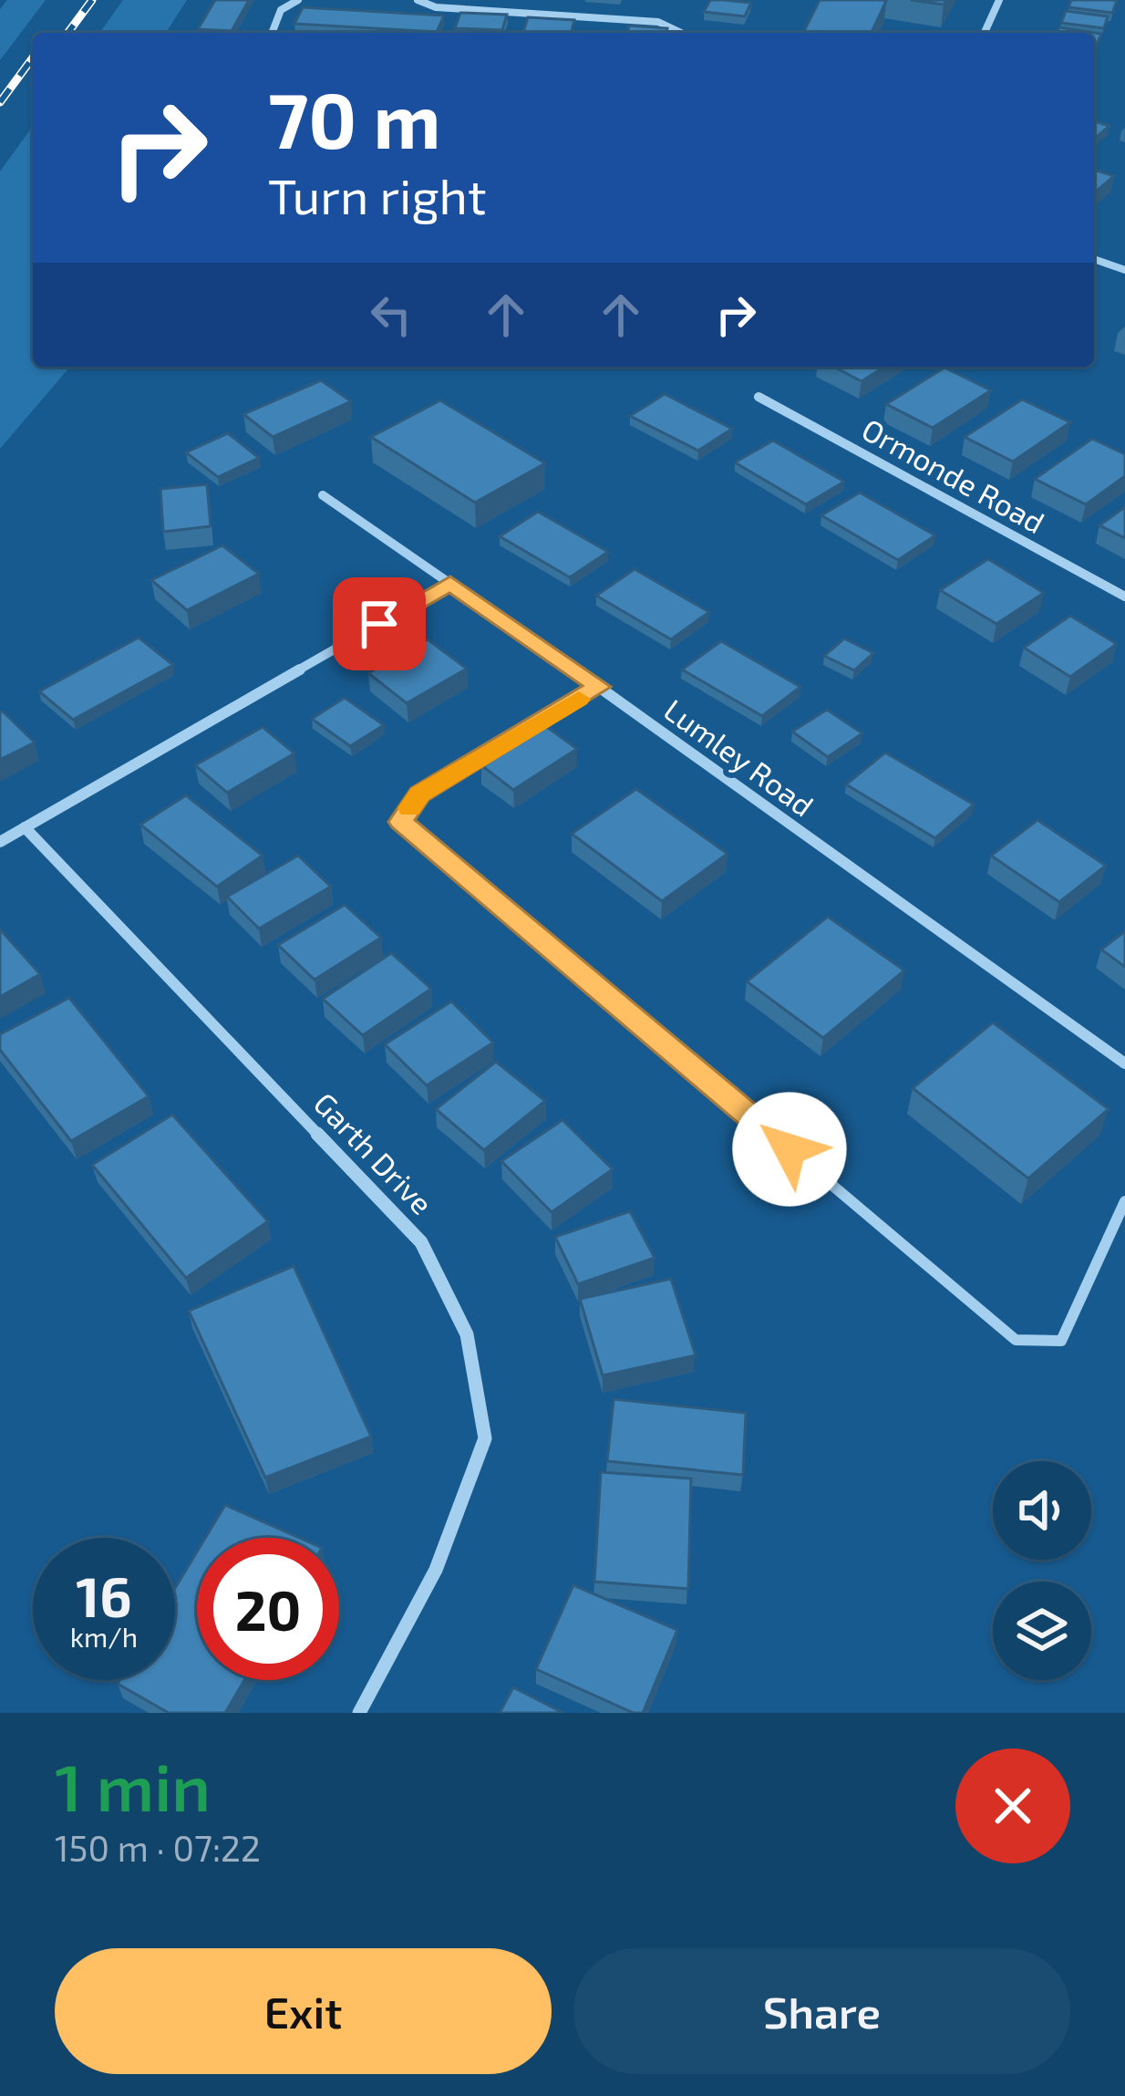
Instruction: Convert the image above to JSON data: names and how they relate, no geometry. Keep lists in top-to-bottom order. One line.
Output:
{"streets":{"street":["Ormonde Road","Lumley Road","Garth Drive"]},"page":{"turn":["70 m","Turn right"],"speed":"16 km/h","limit":"20","heading":["1 min","150 m · 07:22"],"buttons":["Exit","Share"]}}
